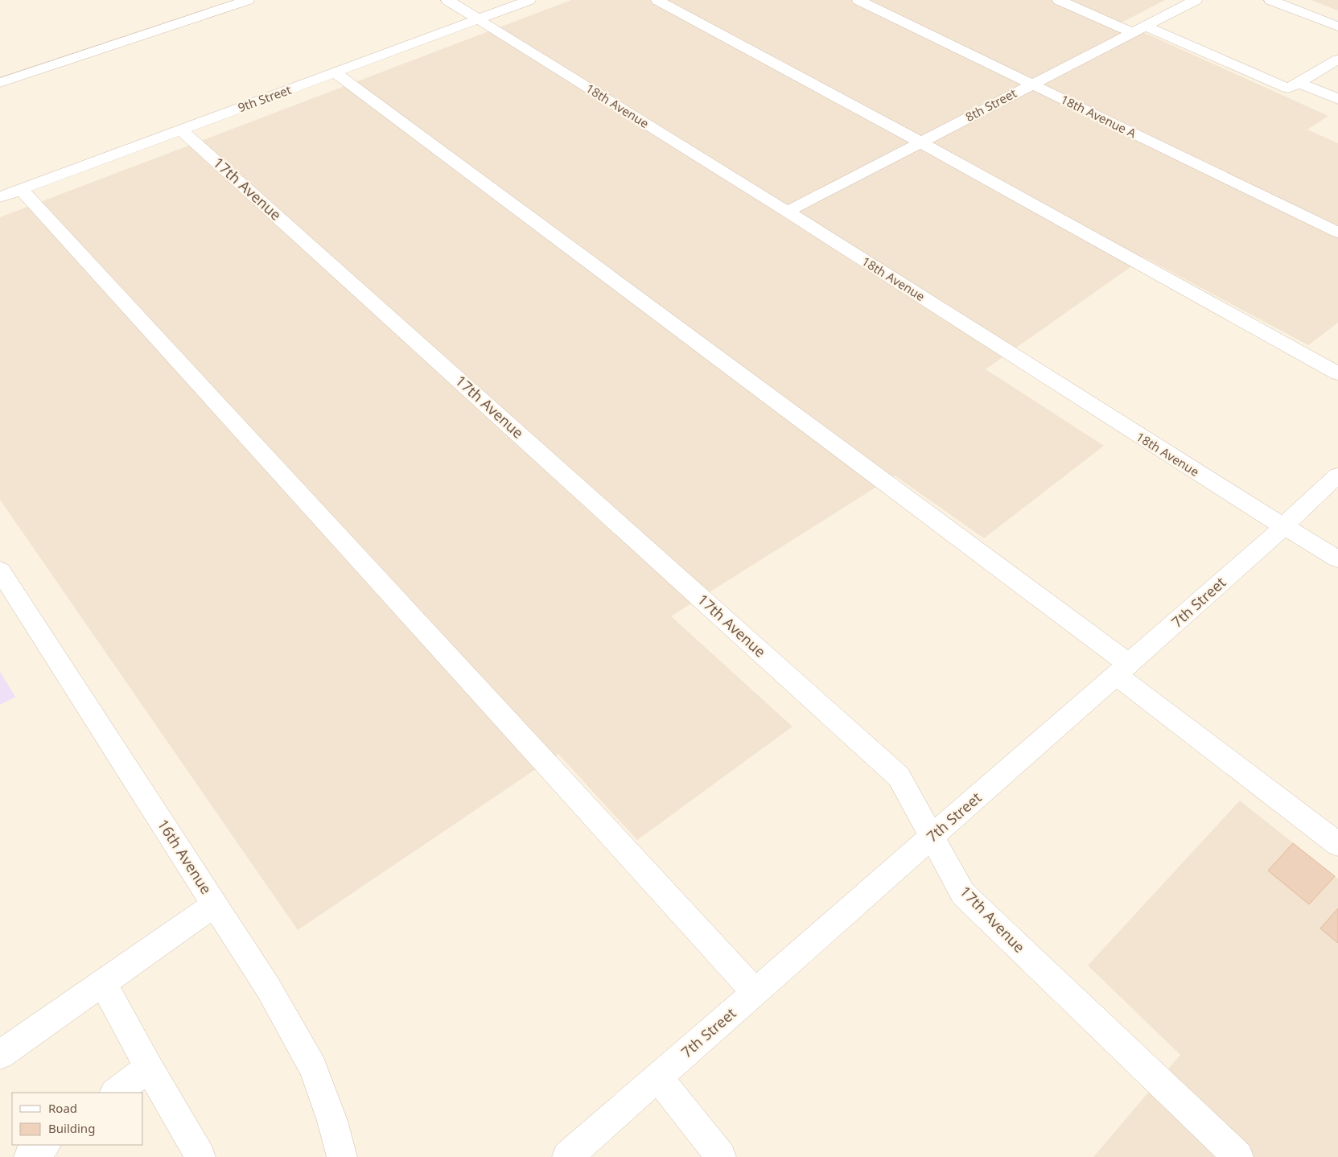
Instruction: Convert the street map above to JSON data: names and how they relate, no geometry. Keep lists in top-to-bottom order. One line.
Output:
{"streets":{"street":["9th Street","8th Street","18th Avenue","18th Avenue A","17th Avenue","7th Street","16th Avenue"]},"crossings":[["9th Street","18th Avenue"],["9th Street","17th Avenue"],["8th Street","18th Avenue"],["8th Street","18th Avenue A"],["18th Avenue","7th Street"],["17th Avenue","7th Street"]],"legend":["Road","Building"]}
